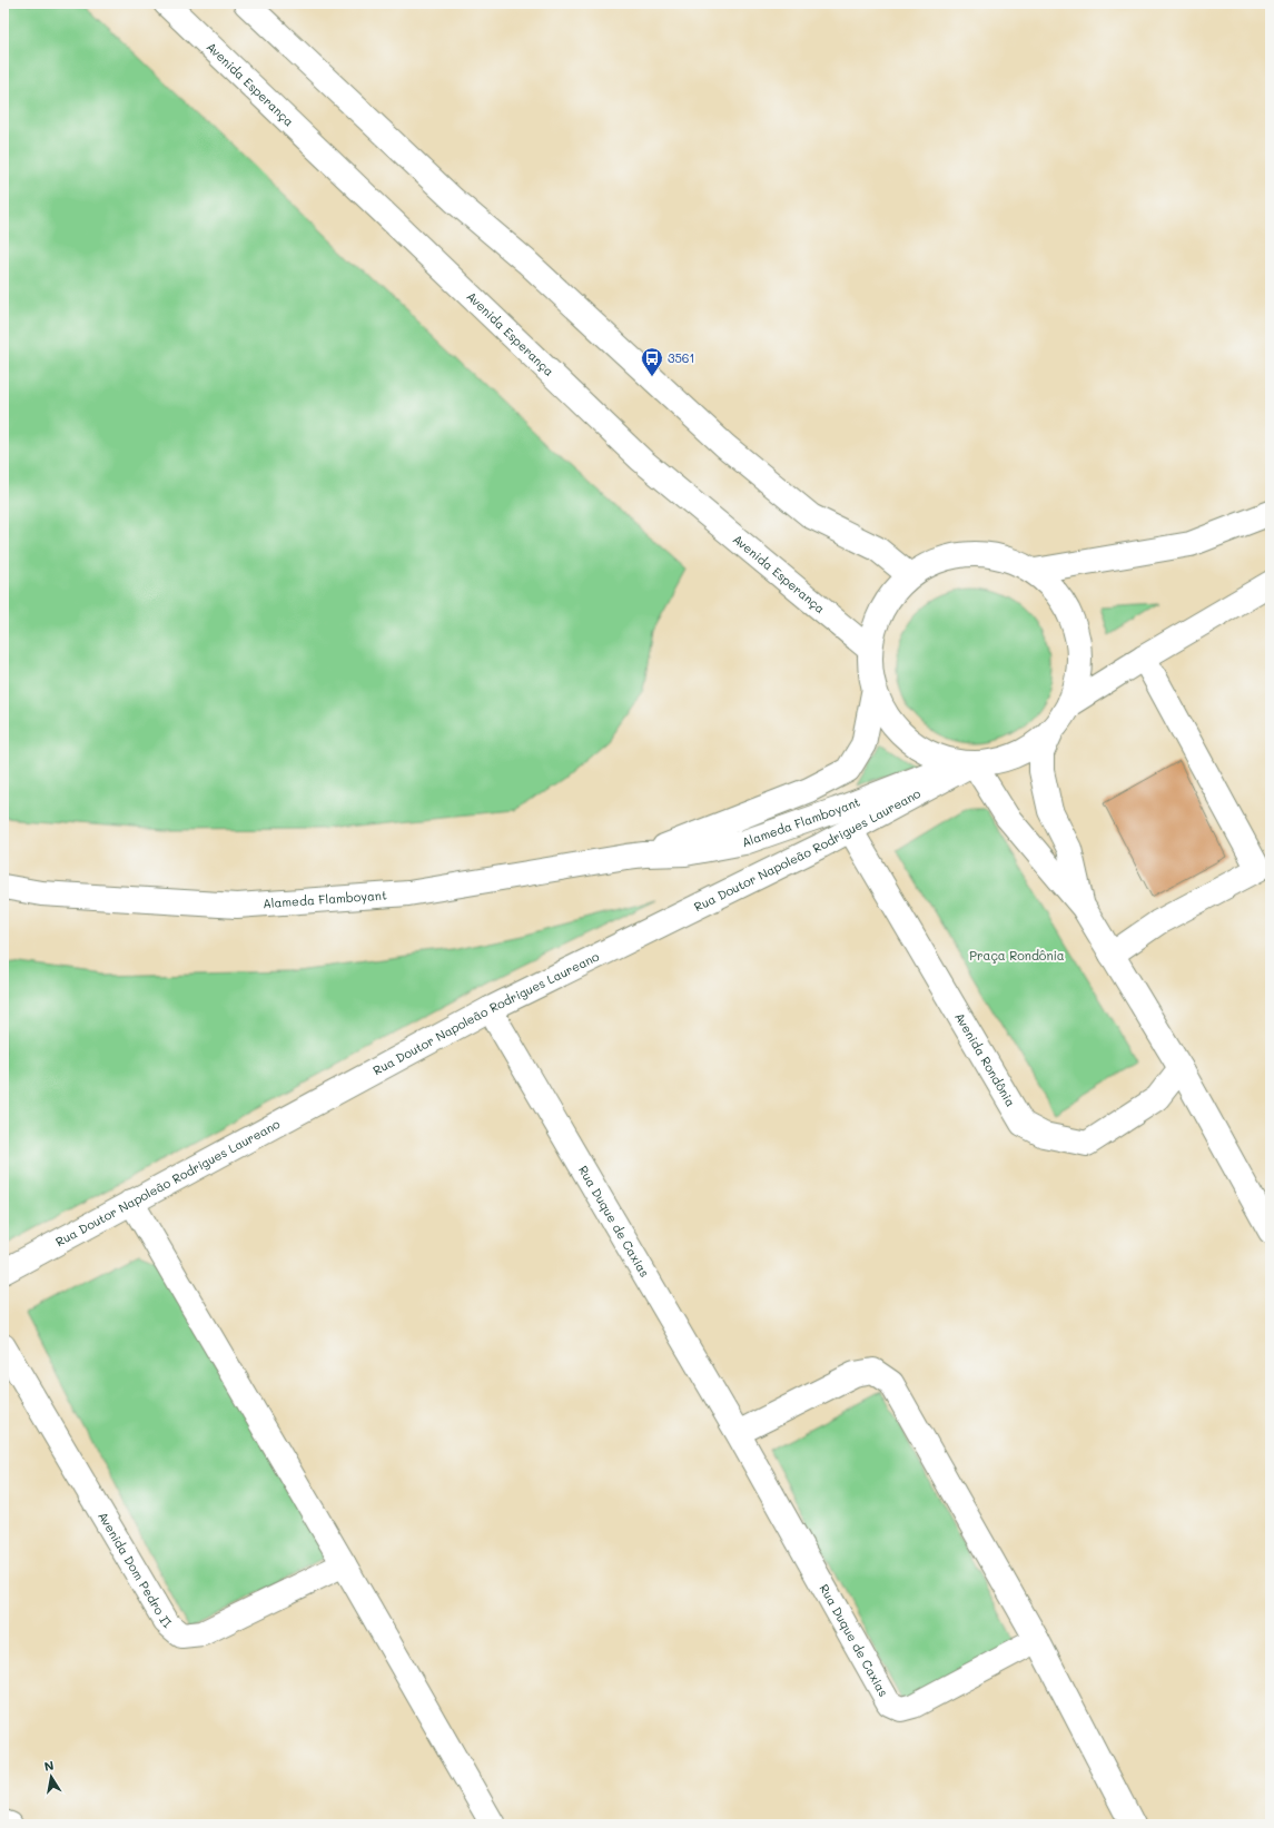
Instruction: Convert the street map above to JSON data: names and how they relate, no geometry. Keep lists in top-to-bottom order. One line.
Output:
{"streets":{"street":["Avenida Esperança","Alameda Flamboyant","Rua Doutor Napoleão Rodrigues Laureano","Avenida Rondônia","Rua Duque de Caxias","Avenida Dom Pedro II"]},"crossings":[["Alameda Flamboyant","Rua Doutor Napoleão Rodrigues Laureano"],["Rua Doutor Napoleão Rodrigues Laureano","Avenida Rondônia"],["Rua Doutor Napoleão Rodrigues Laureano","Rua Duque de Caxias"]],"parks":["Praça Rondônia"],"places":{"bus stop":["3561"]},"north":"top"}
